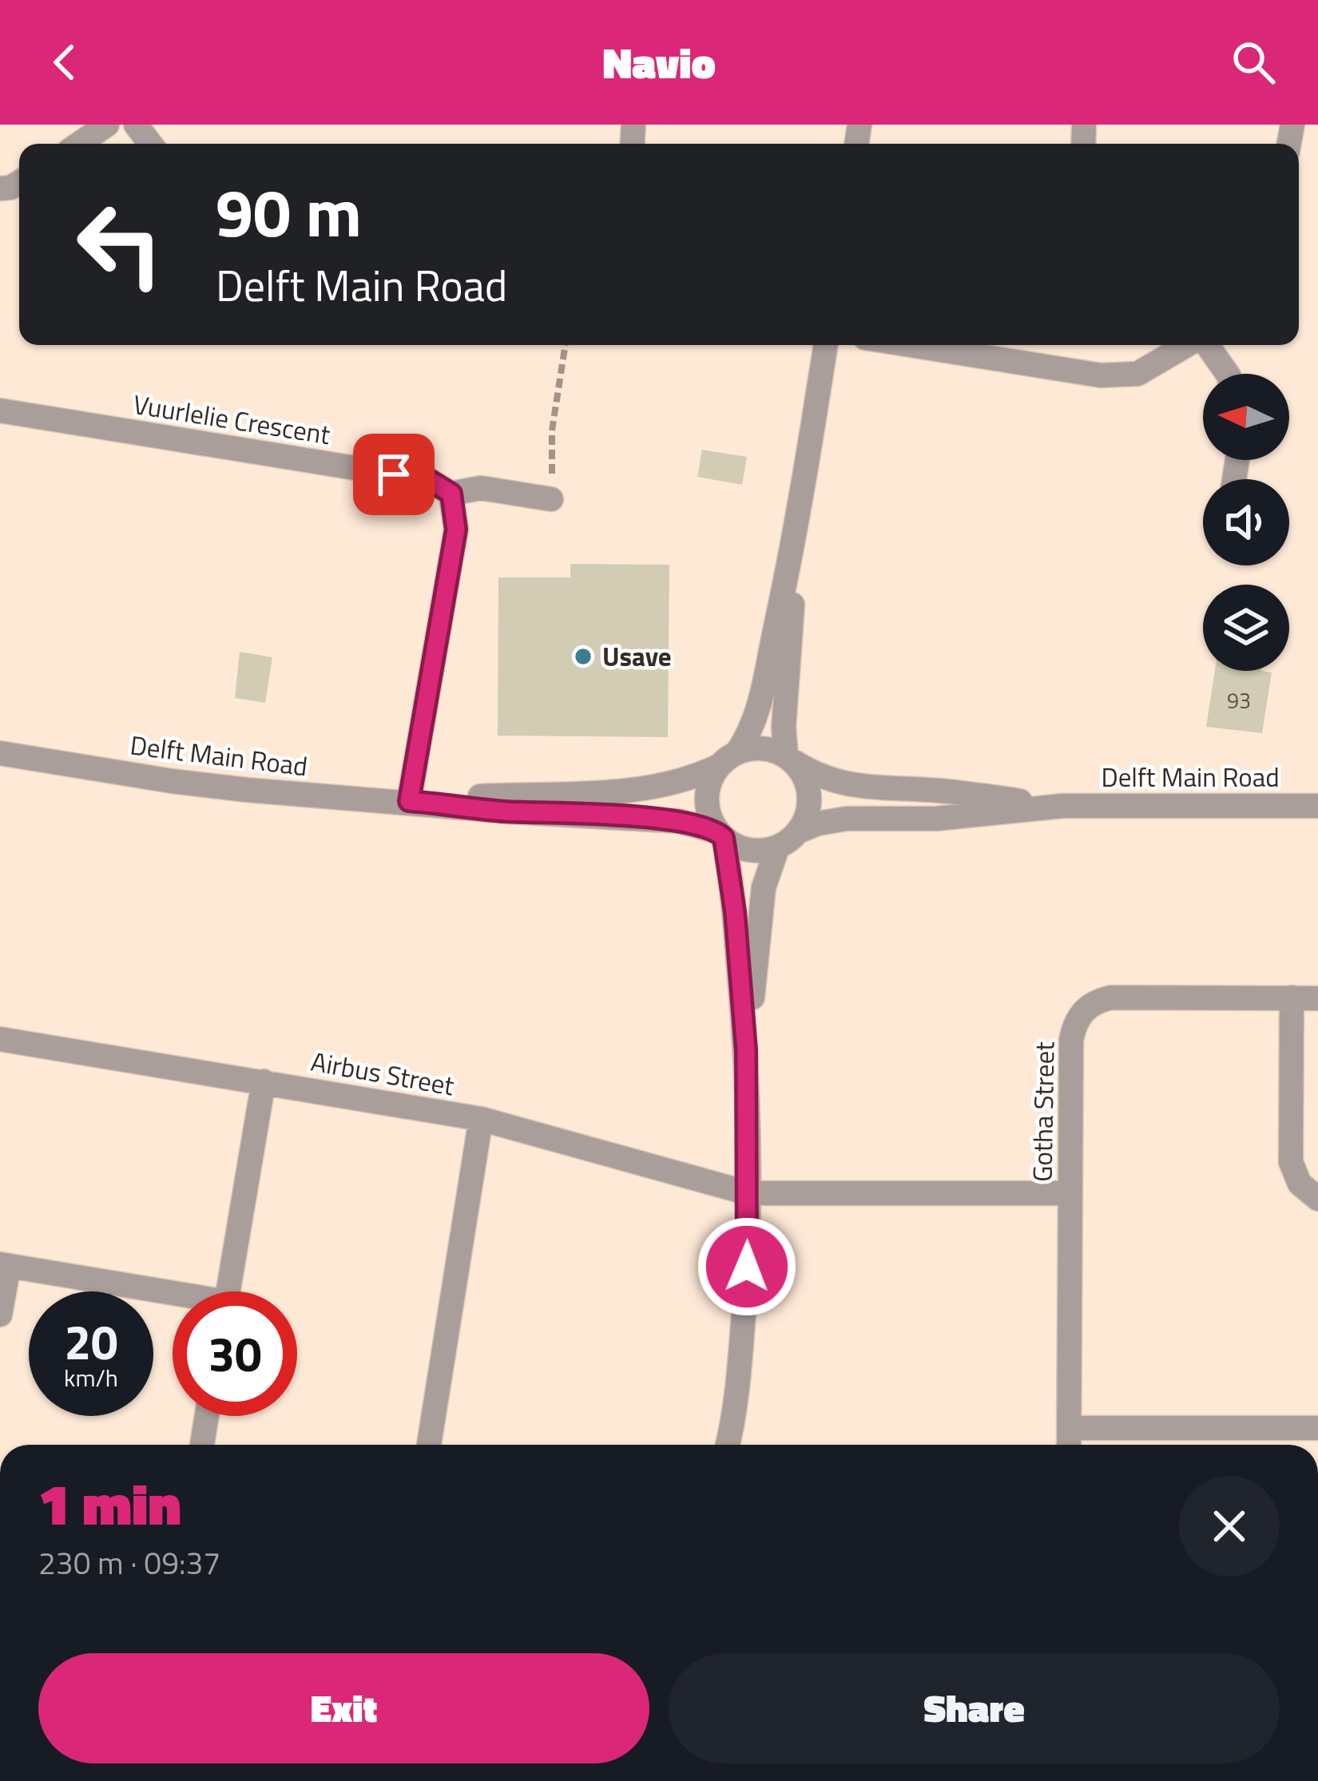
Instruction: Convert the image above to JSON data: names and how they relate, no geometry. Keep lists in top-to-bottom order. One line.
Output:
{"streets":{"street":["Vuurlelie Crescent","Delft Main Road","Airbus Street","Gotha Street"]},"crossings":[["Airbus Street","Gotha Street"]],"places":["Usave"],"house_numbers":["93"],"north":"left","page":{"header":"Navio","turn":["90 m","Delft Main Road"],"speed":"20 km/h","limit":"30","heading":["1 min","230 m · 09:37"],"buttons":["Exit","Share"]}}
